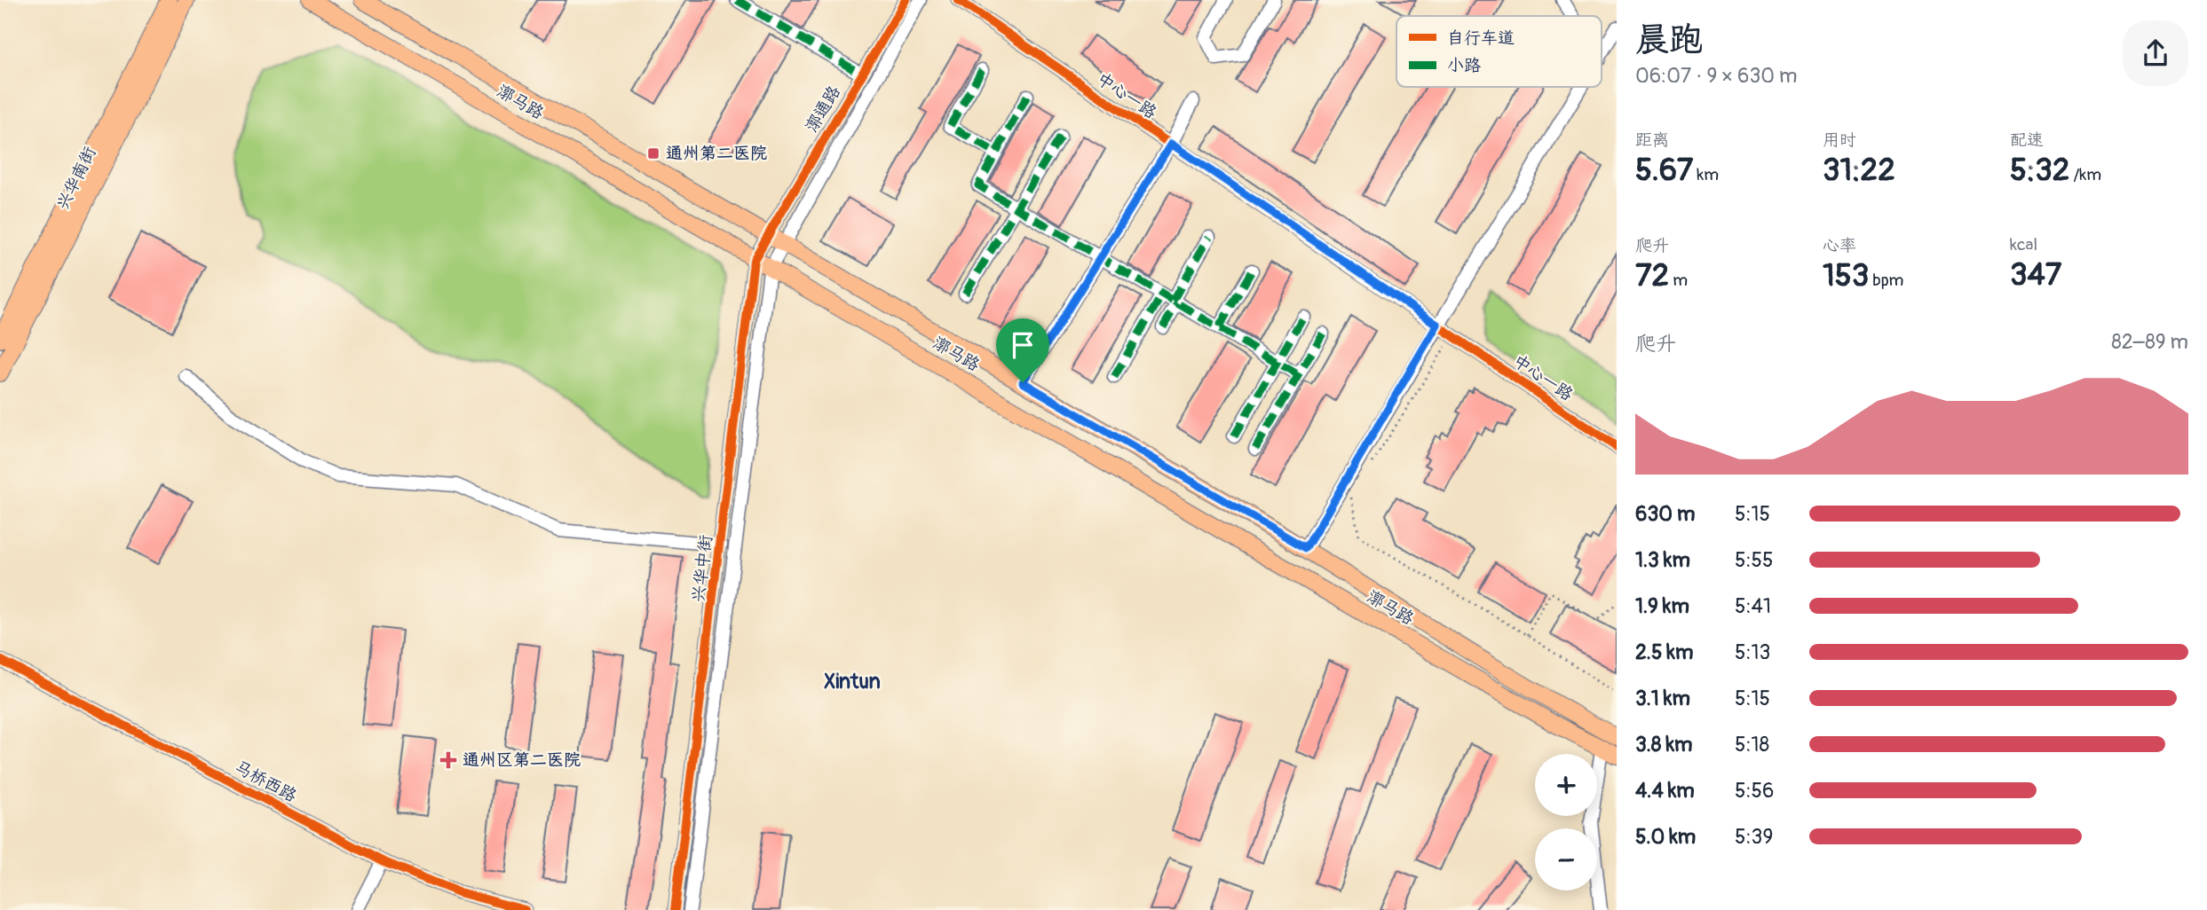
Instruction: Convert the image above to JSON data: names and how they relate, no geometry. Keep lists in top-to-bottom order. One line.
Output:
{"streets":{"main road":["漷马路","兴华南街"],"street":["中心一路","漷通路","兴华中街","马桥西路"]},"crossings":[["漷马路","漷通路"],["漷马路","兴华中街"],["漷通路","兴华中街"]],"districts":["Xintun"],"places":{"transit":["通州第二医院"],"health":["通州区第二医院"]},"legend":["自行车道","小路"],"page":{"heading":["晨跑","06:07 · 9 × 630 m"],"stats":[["距离","5.67 km"],["用时","31:22"],["配速","5:32 /km"],["爬升","72 m"],["心率","153 bpm"],["kcal","347"]],"chart":["爬升","82–89 m"],"list":[{"name":"630 m","note":"5:15"},{"name":"1.3 km","note":"5:55"},{"name":"1.9 km","note":"5:41"},{"name":"2.5 km","note":"5:13"},{"name":"3.1 km","note":"5:15"},{"name":"3.8 km","note":"5:18"},{"name":"4.4 km","note":"5:56"},{"name":"5.0 km","note":"5:39"}],"map_buttons":["+","−"]}}
